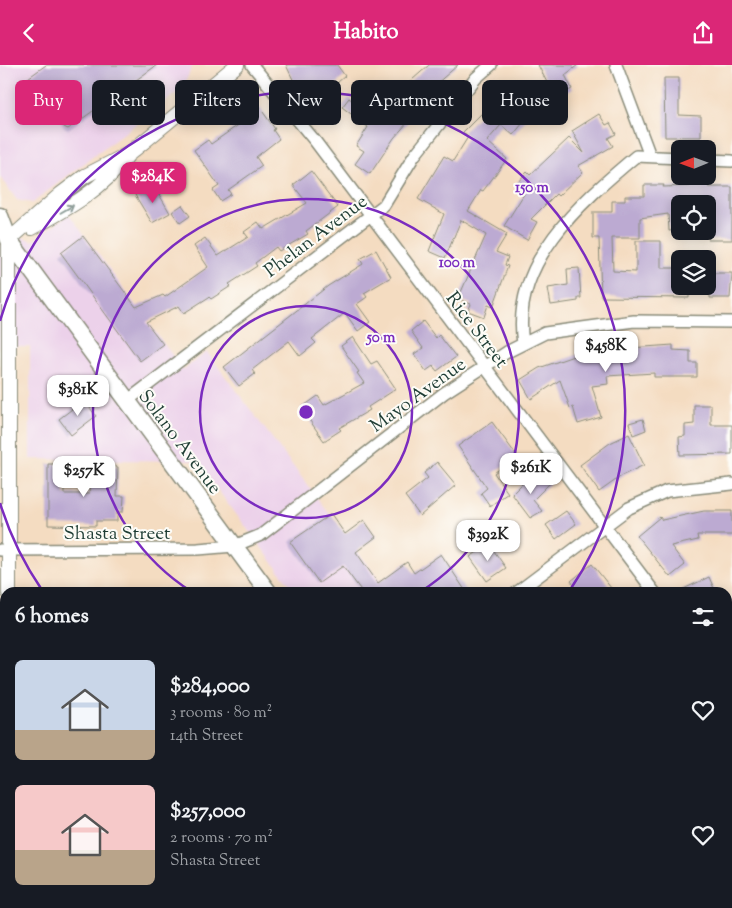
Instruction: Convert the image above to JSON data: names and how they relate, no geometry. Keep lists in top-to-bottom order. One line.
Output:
{"streets":{"main road":["Solano Avenue"],"street":["Phelan Avenue","Rice Street","Mayo Avenue","Shasta Street"]},"crossings":[["Phelan Avenue","Rice Street"],["Phelan Avenue","Solano Avenue"],["Rice Street","Mayo Avenue"],["Mayo Avenue","Solano Avenue"],["Mayo Avenue","Shasta Street"],["Solano Avenue","Shasta Street"]],"north":"left","page":{"header":"Habito","chip":["Buy","Rent","Filters","New","Apartment","House"],"price":["$284K","$458K","$381K","$261K","$257K","$392K"],"heading":"6 homes","list":[{"name":"$284,000","note":"3 rooms · 80 m² · 14th Street"},{"name":"$257,000","note":"2 rooms · 70 m² · Shasta Street"}]},"rings":["150 m","100 m","50 m"]}
